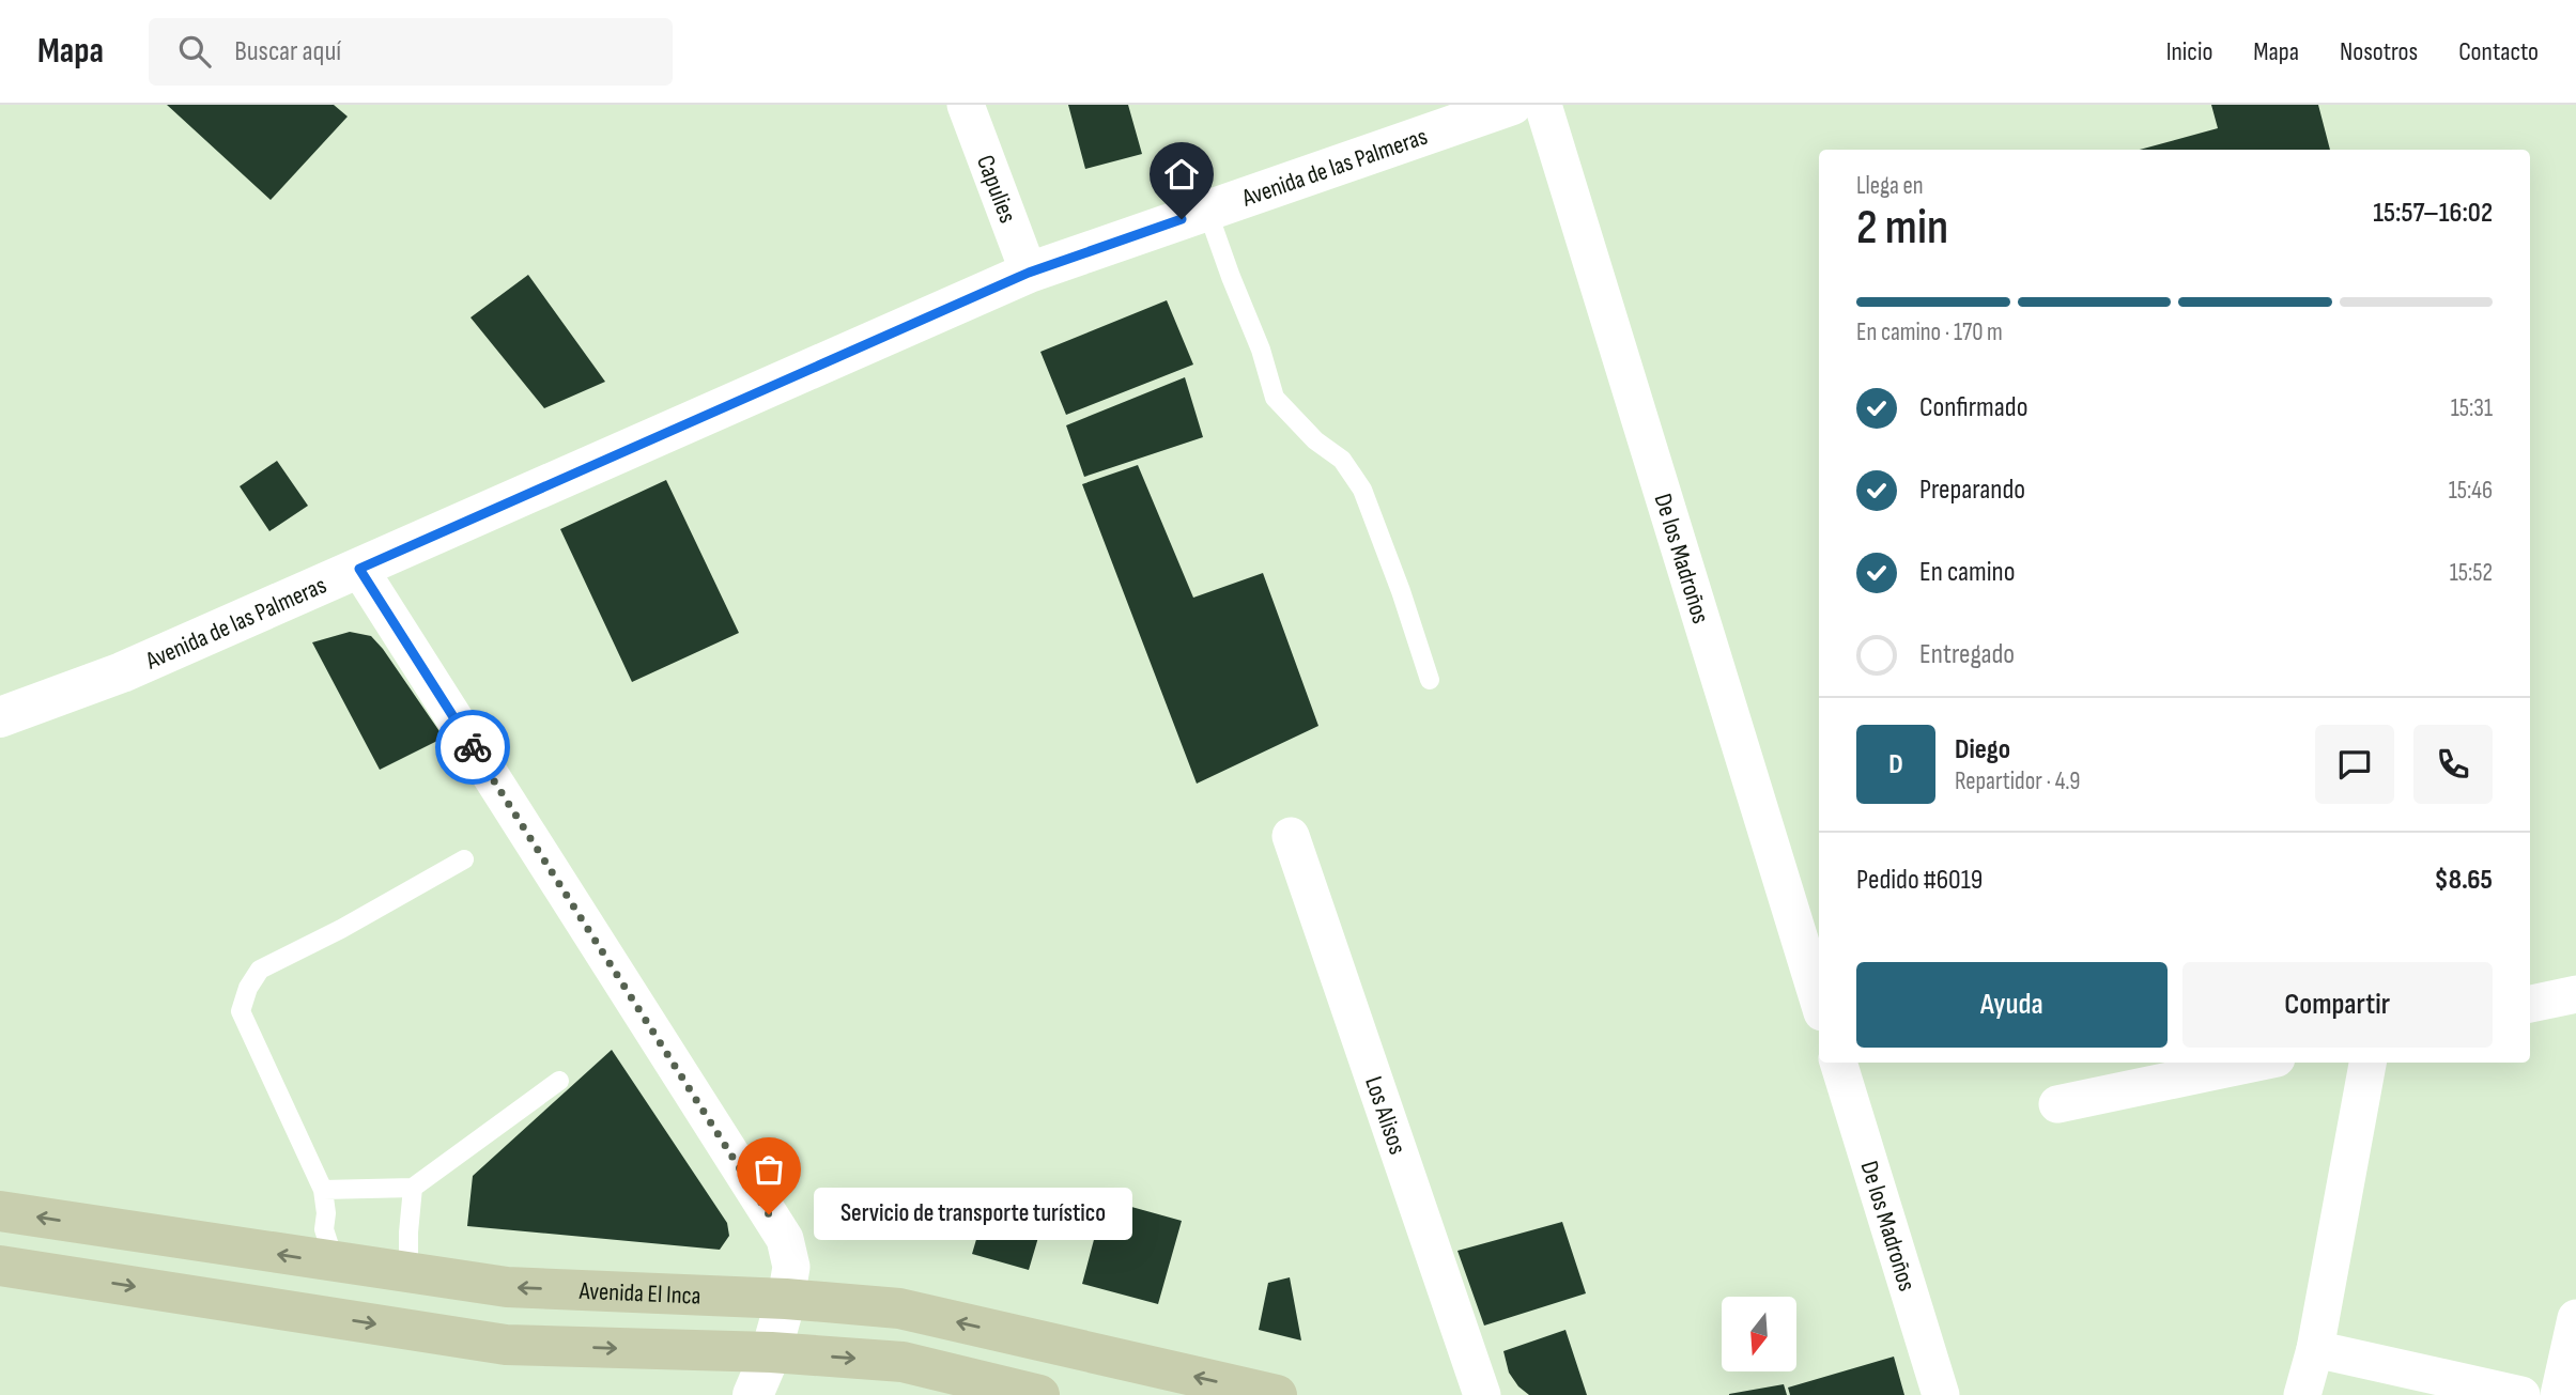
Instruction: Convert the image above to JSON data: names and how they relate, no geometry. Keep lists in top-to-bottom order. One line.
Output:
{"streets":{"main road":["Avenida El Inca"],"street":["Avenida de las Palmeras","Capulies","De los Madroños","Los Alisos"]},"crossings":[["Avenida de las Palmeras","Capulies"]],"places":["Servicio de transporte turístico"],"north":"bottom","page":{"header":"Mapa","search":"Buscar aquí","nav":["Inicio","Mapa","Nosotros","Contacto"],"heading":["2 min","Llega en","15:57–16:02"],"panel":["Diego","Repartidor · 4.9","Pedido #6019","$8.65"],"bar":"En camino · 170 m","list":[["Confirmado","15:31"],["Preparando","15:46"],["En camino","15:52"],"Entregado"],"round":"D","buttons":["Ayuda","Compartir"],"bubble":"Servicio de transporte turístico"}}
